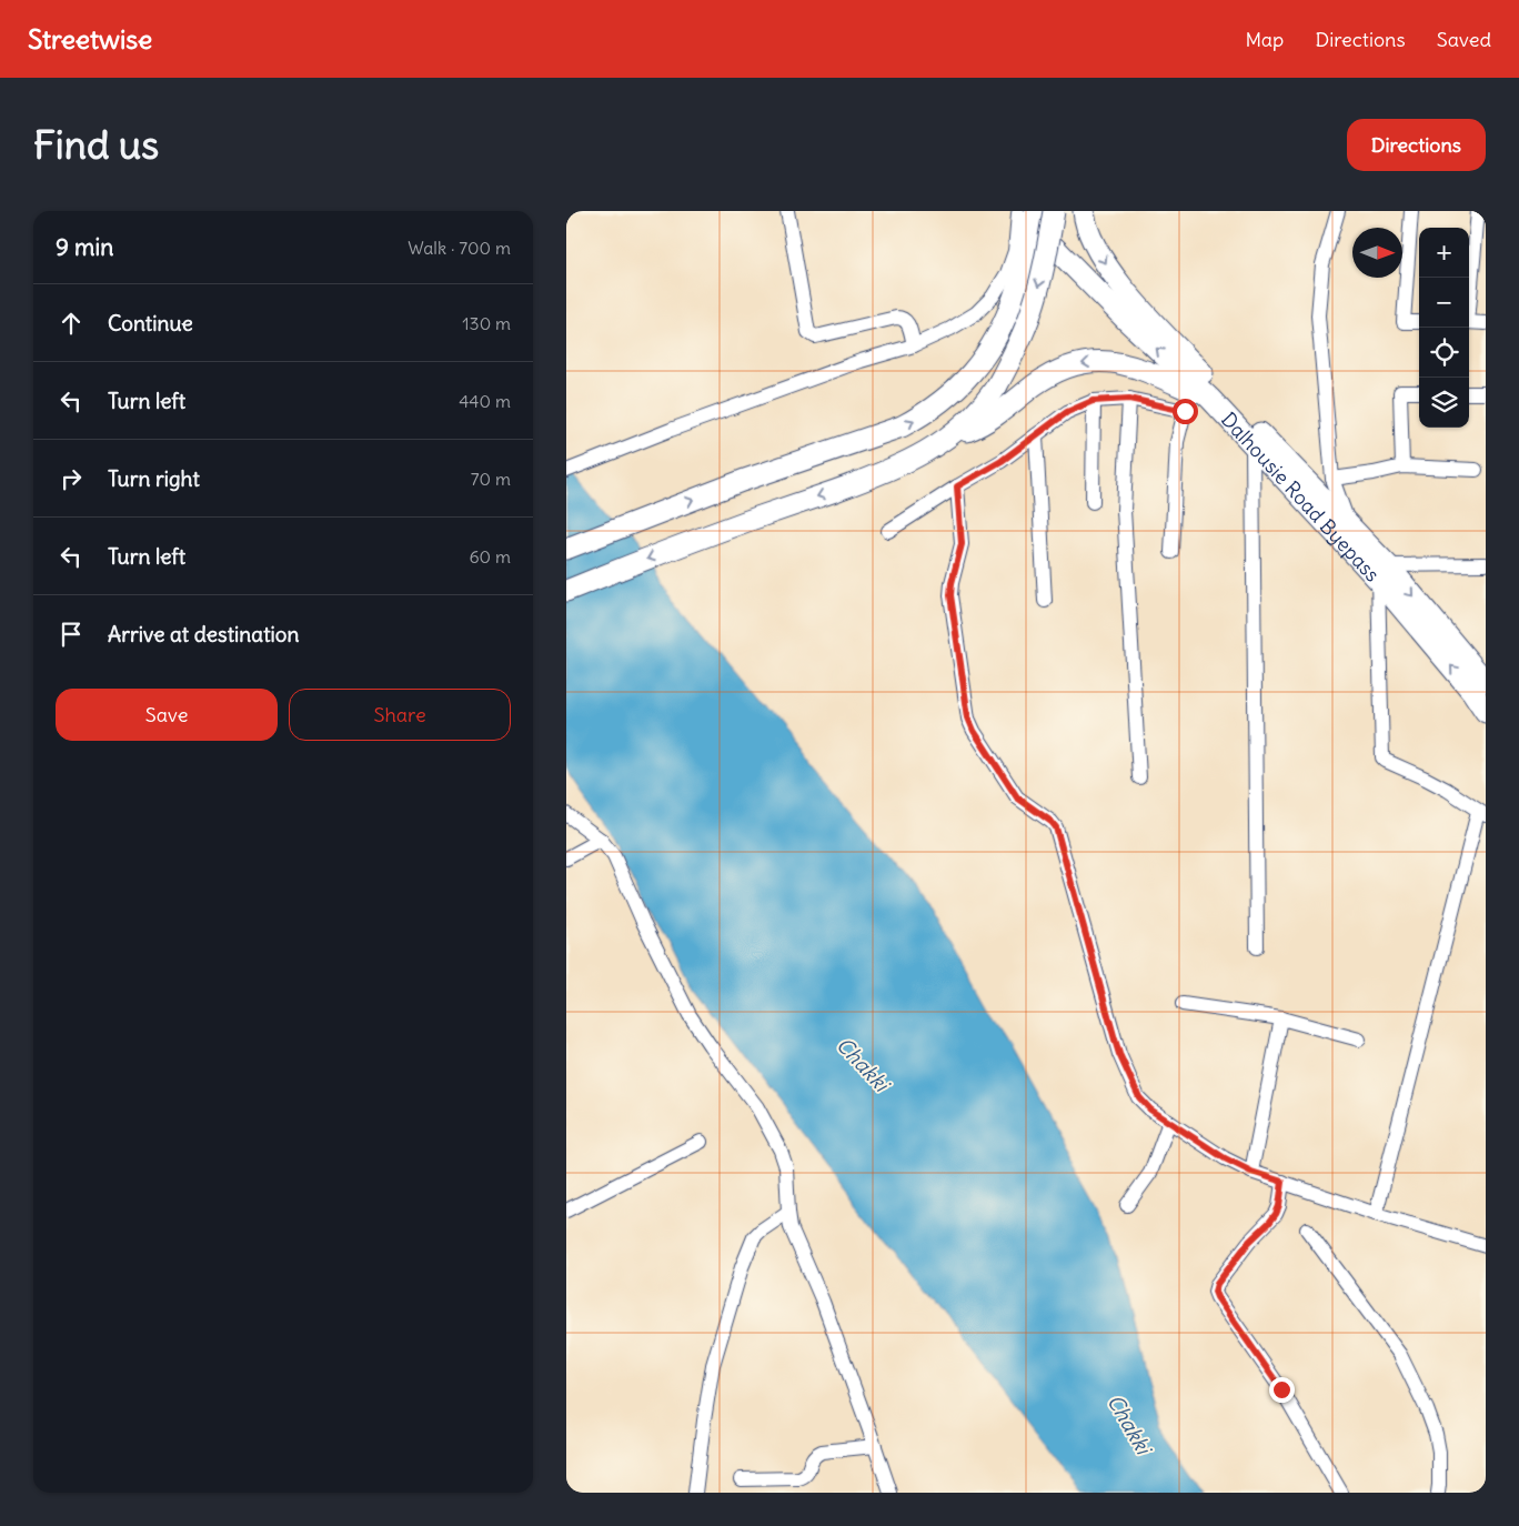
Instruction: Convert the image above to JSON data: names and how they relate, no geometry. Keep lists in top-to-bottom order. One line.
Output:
{"streets":{"highway":["Dalhousie Road Byepass"]},"water":["Chakki"],"north":"right","page":{"header":"Streetwise","nav":["Map","Directions","Saved"],"buttons":["Directions",["Save","Share"]],"title":"Find us","heading":["9 min","Walk · 700 m"],"map_buttons":["+","−"],"list":[["Continue","130 m"],["Turn left","440 m"],["Turn right","70 m"],["Turn left","60 m"],"Arrive at destination"]}}
